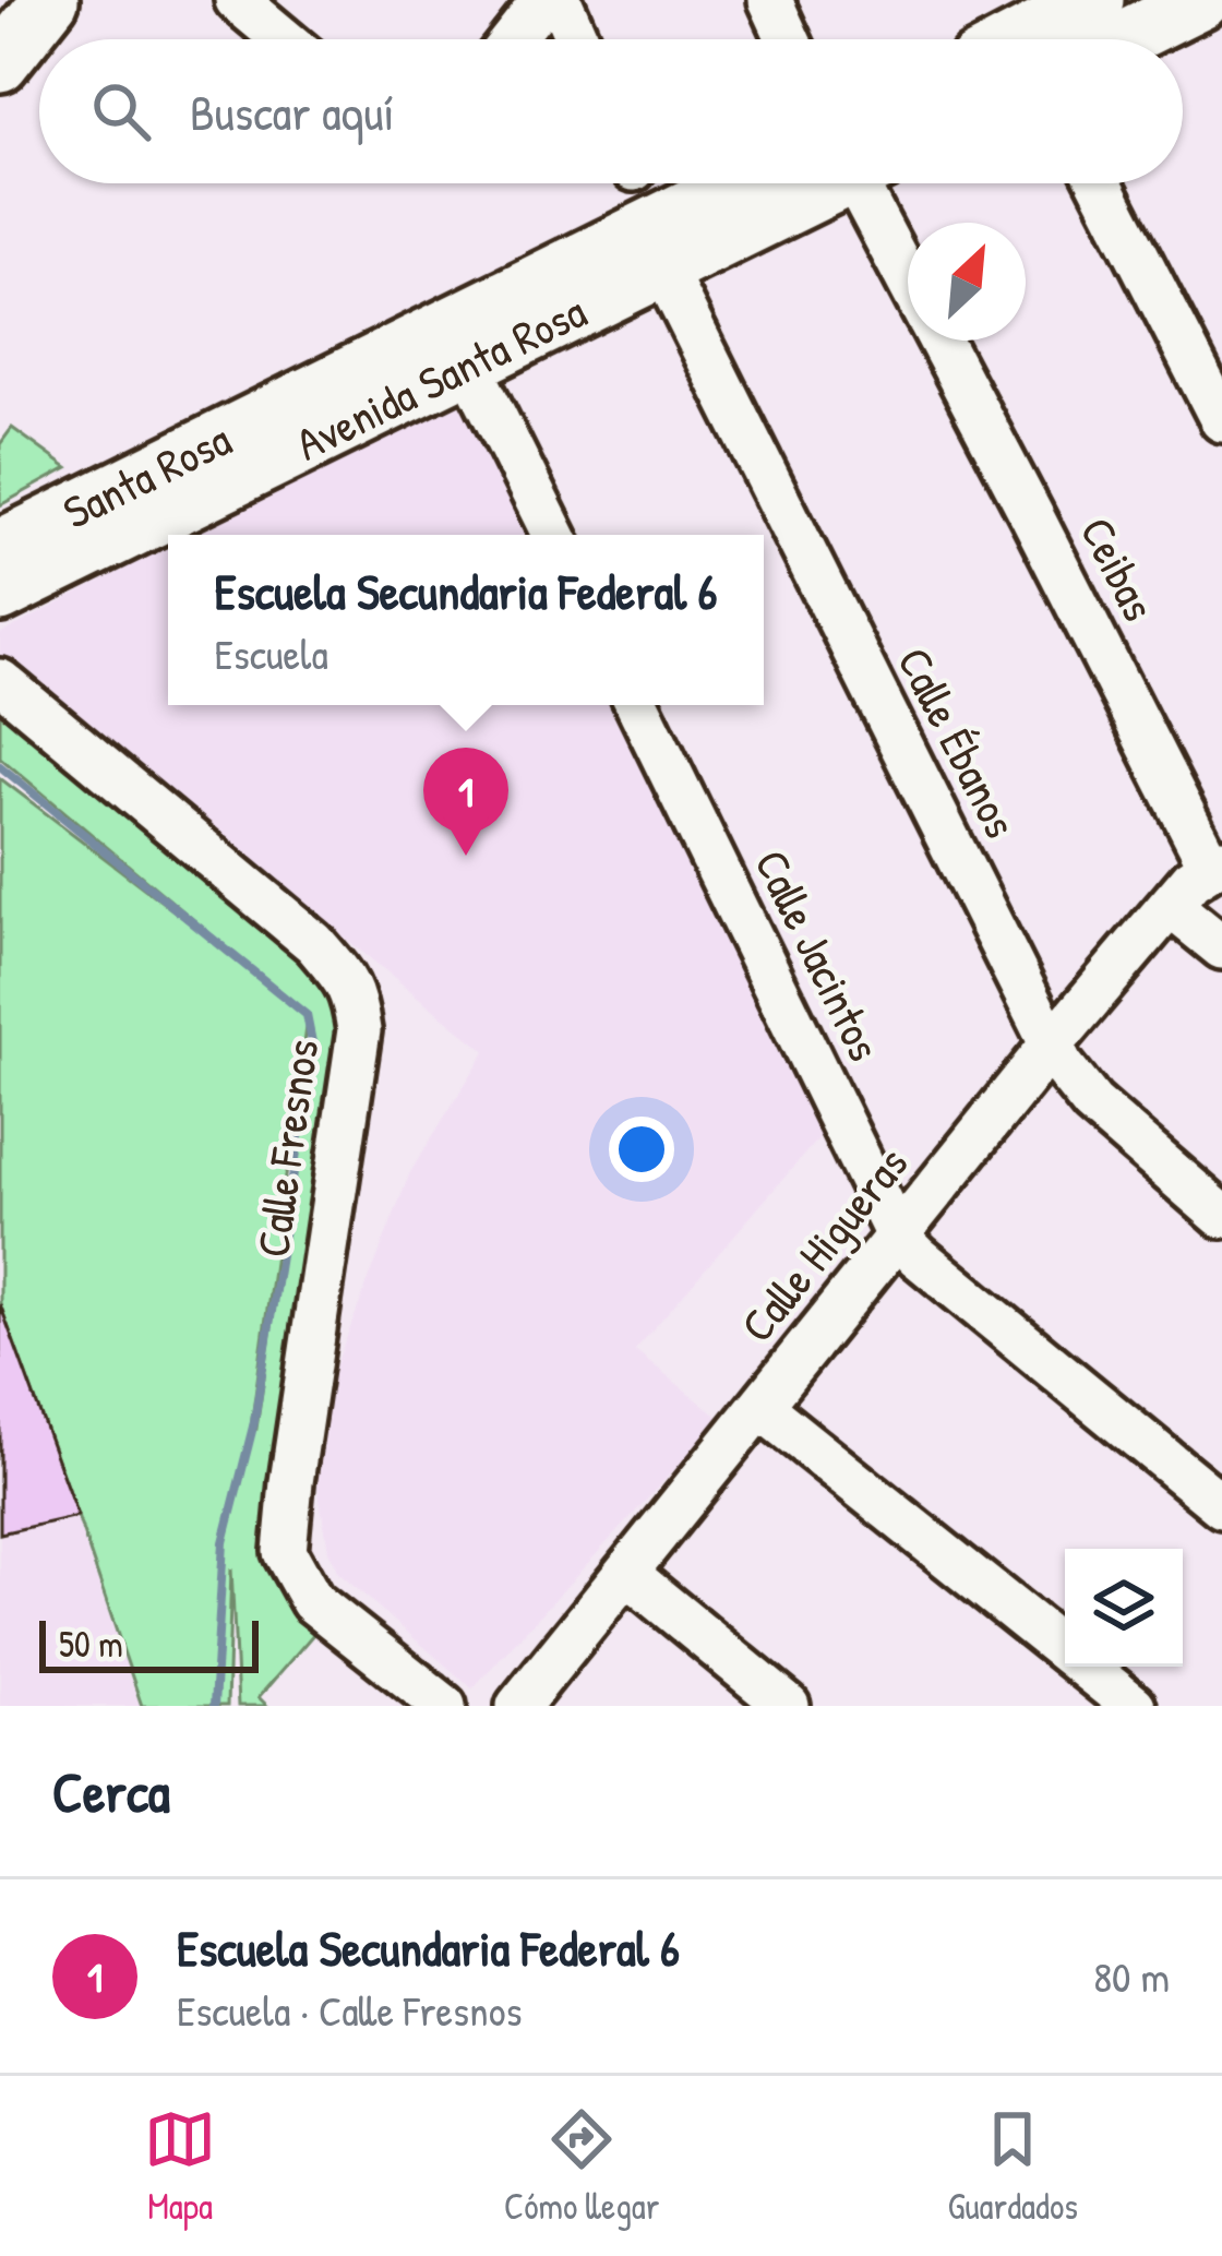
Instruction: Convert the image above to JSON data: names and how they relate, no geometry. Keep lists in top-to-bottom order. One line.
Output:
{"streets":{"main road":["Avenida Santa Rosa","Santa Rosa"],"street":["Ceibas","Calle Ébanos","Calle Jacintos","Calle Fresnos","Calle Higueras"]},"crossings":[["Avenida Santa Rosa","Santa Rosa"],["Avenida Santa Rosa","Calle Ébanos"],["Ceibas","Calle Higueras"],["Calle Ébanos","Calle Higueras"],["Calle Jacintos","Calle Higueras"]],"scale_bar":"50 m","north":"top right","page":{"search":"Buscar aquí","popup":["Escuela Secundaria Federal 6","Escuela"],"pins":"1","scale":"50 m","heading":"Cerca","list":[{"mark":"1","name":"Escuela Secundaria Federal 6","note":"Escuela · Calle Fresnos","value":"80 m"}],"nav":["Mapa","Cómo llegar","Guardados"]}}
